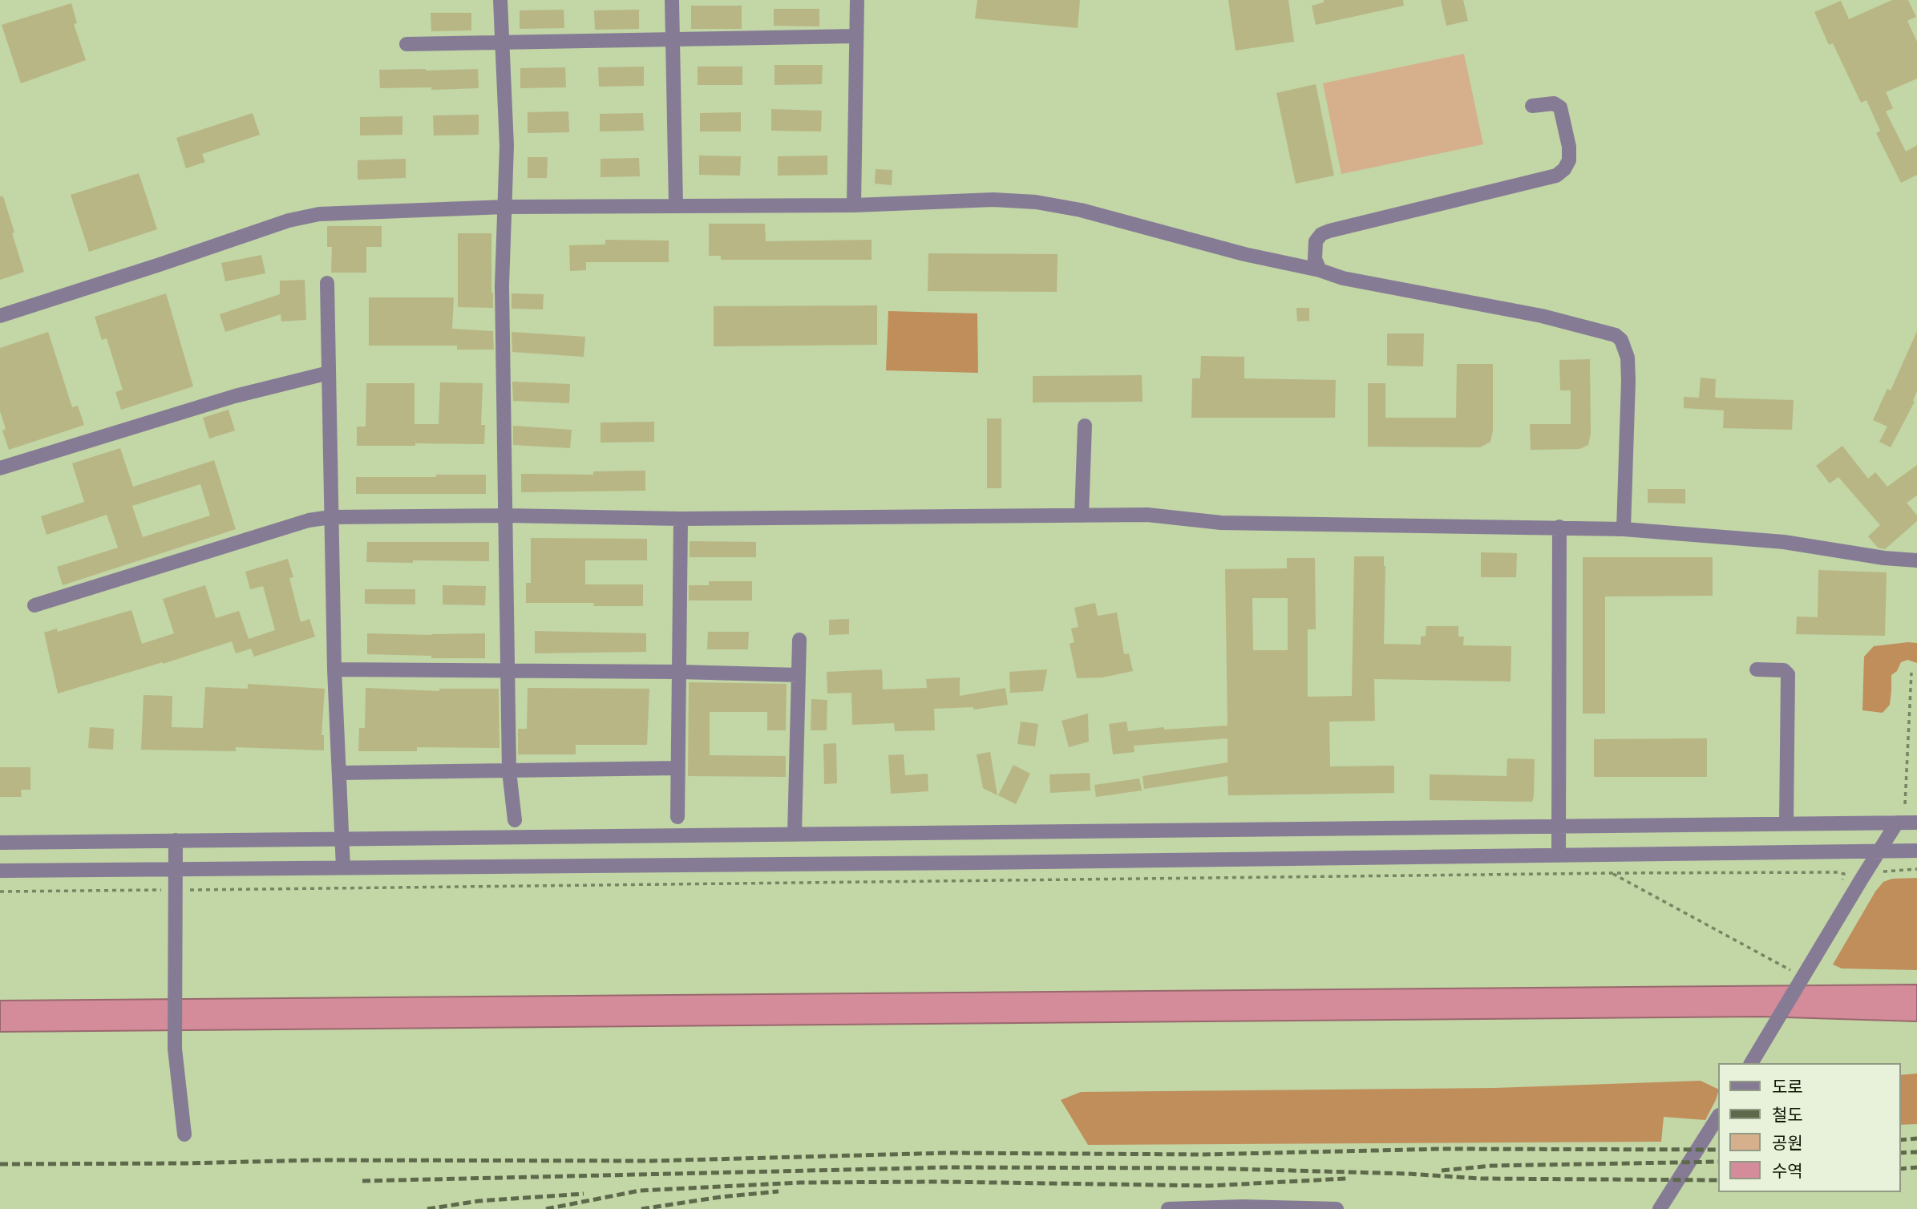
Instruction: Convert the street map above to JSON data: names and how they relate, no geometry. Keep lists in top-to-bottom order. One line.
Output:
{"legend":["도로","철도","공원","수역"]}
